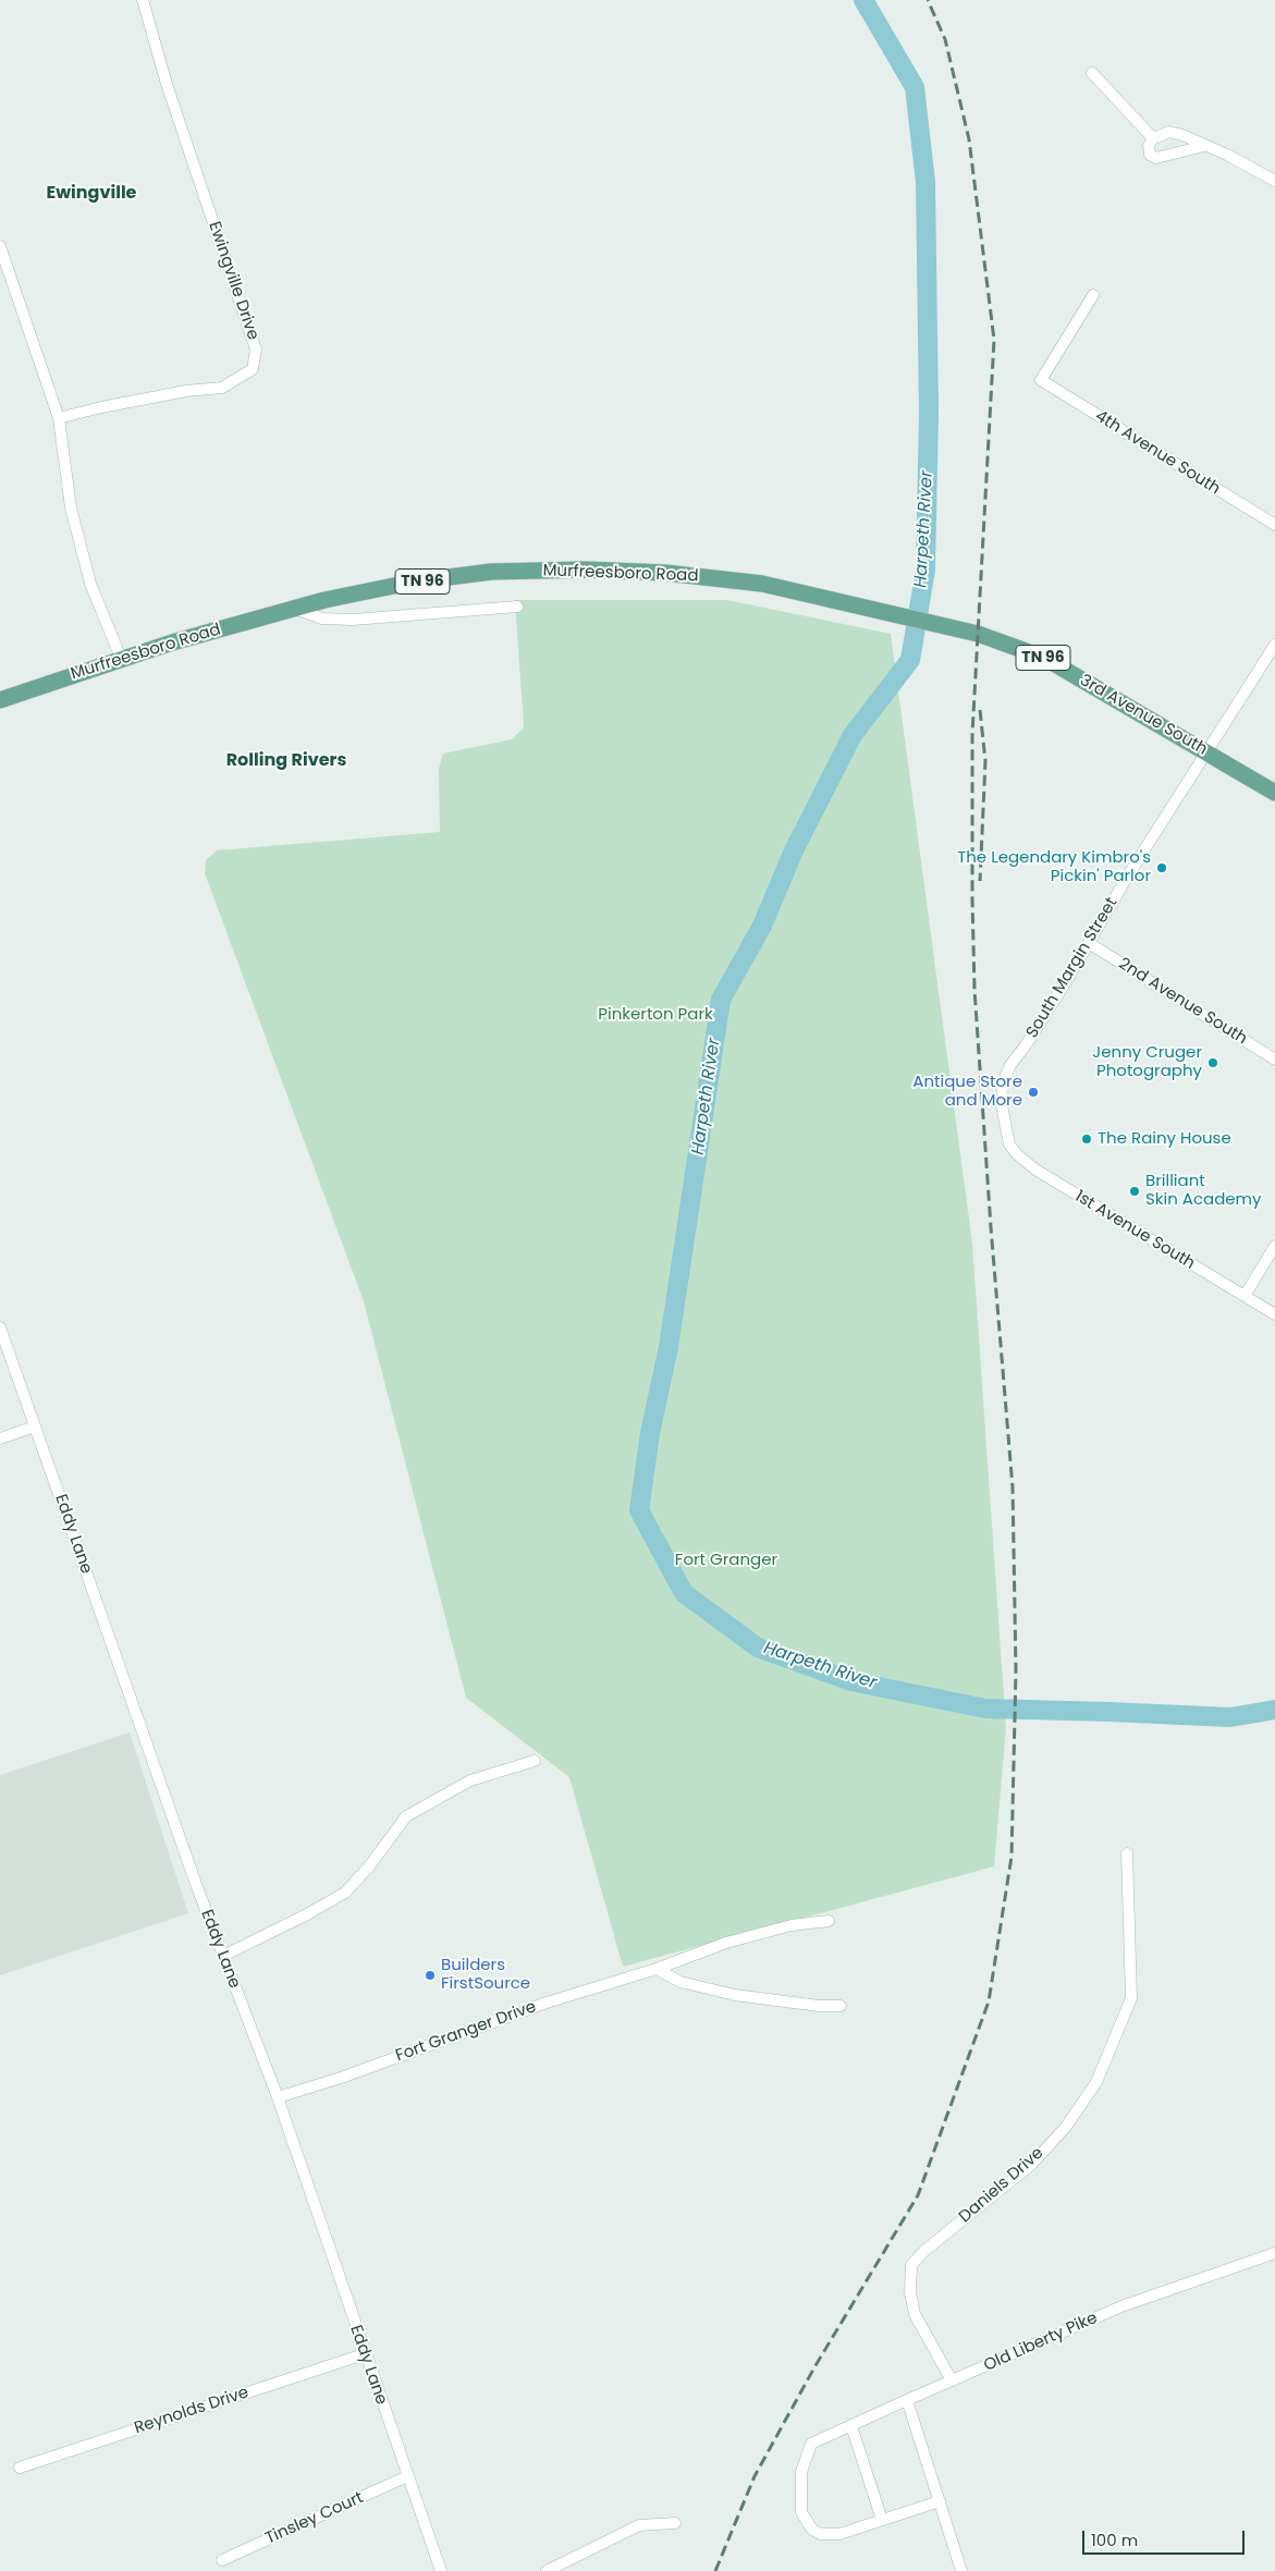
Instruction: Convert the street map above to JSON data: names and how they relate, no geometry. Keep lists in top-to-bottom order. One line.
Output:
{"streets":{"main road":["Murfreesboro Road","TN 96","3rd Avenue South"],"street":["Ewingville Drive","4th Avenue South","South Margin Street","2nd Avenue South","1st Avenue South","Eddy Lane","Fort Granger Drive","Daniels Drive","Old Liberty Pike","Reynolds Drive","Tinsley Court"]},"crossings":[["Murfreesboro Road","3rd Avenue South"],["3rd Avenue South","South Margin Street"],["South Margin Street","2nd Avenue South"],["South Margin Street","1st Avenue South"],["Eddy Lane","Fort Granger Drive"],["Eddy Lane","Reynolds Drive"],["Eddy Lane","Tinsley Court"],["Daniels Drive","Old Liberty Pike"]],"districts":["Ewingville","Rolling Rivers"],"water":["Harpeth River"],"parks":["Pinkerton Park","Fort Granger"],"places":["The Legendary Kimbro's Pickin' Parlor","Jenny Cruger Photography","Antique Store and More","The Rainy House","Brilliant Skin Academy","Builders FirstSource"],"scale_bar":"100 m"}
